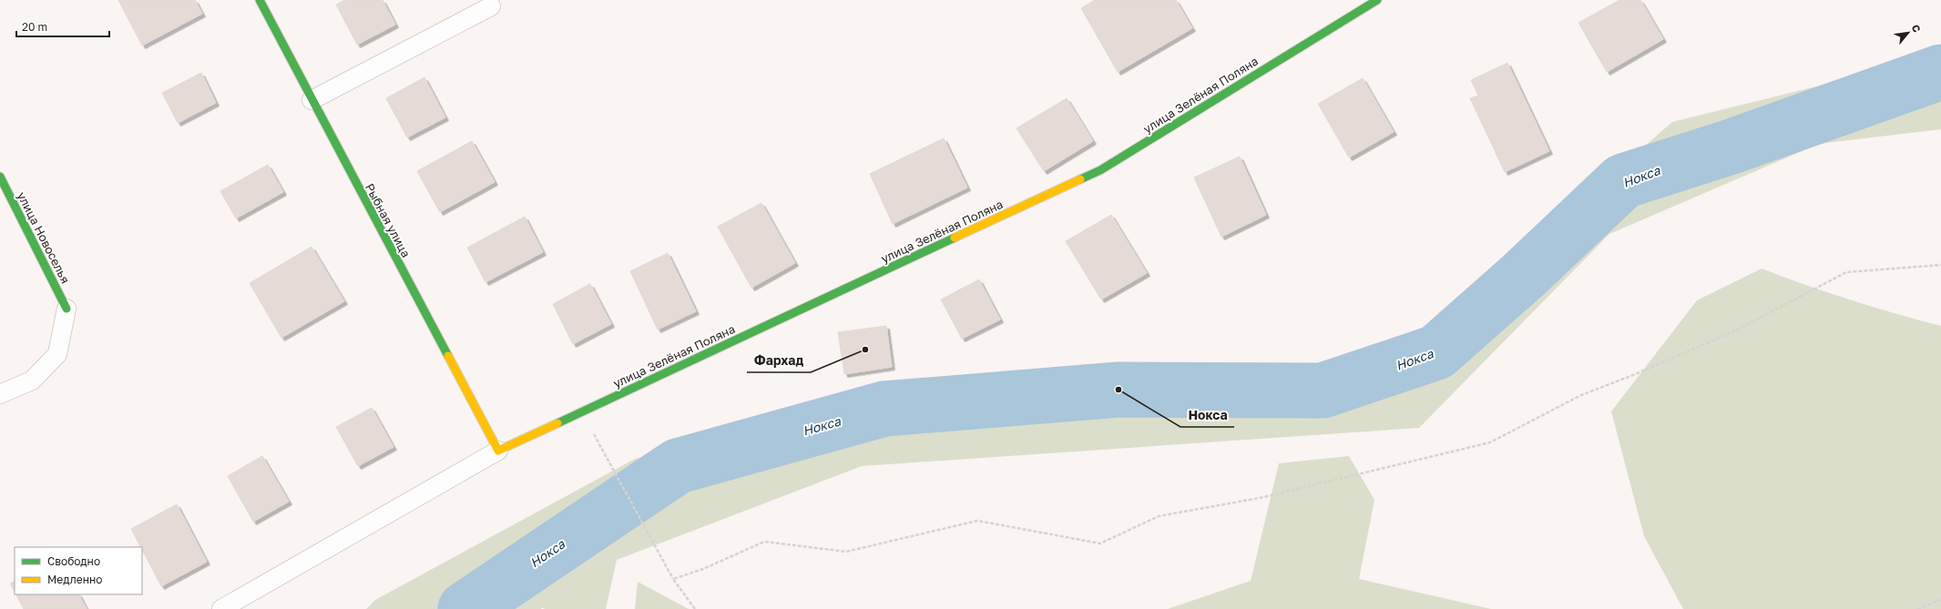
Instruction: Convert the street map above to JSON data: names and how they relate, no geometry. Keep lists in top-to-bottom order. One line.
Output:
{"streets":{"street":["улица Зелёная Поляна","Рыбная улица","улица Новоселья"]},"crossings":[["улица Зелёная Поляна","Рыбная улица"]],"water":["Нокса"],"places":["Фархад","Нокса"],"legend":["Свободно","Медленно"],"scale_bar":"20 m","north":"top right"}
